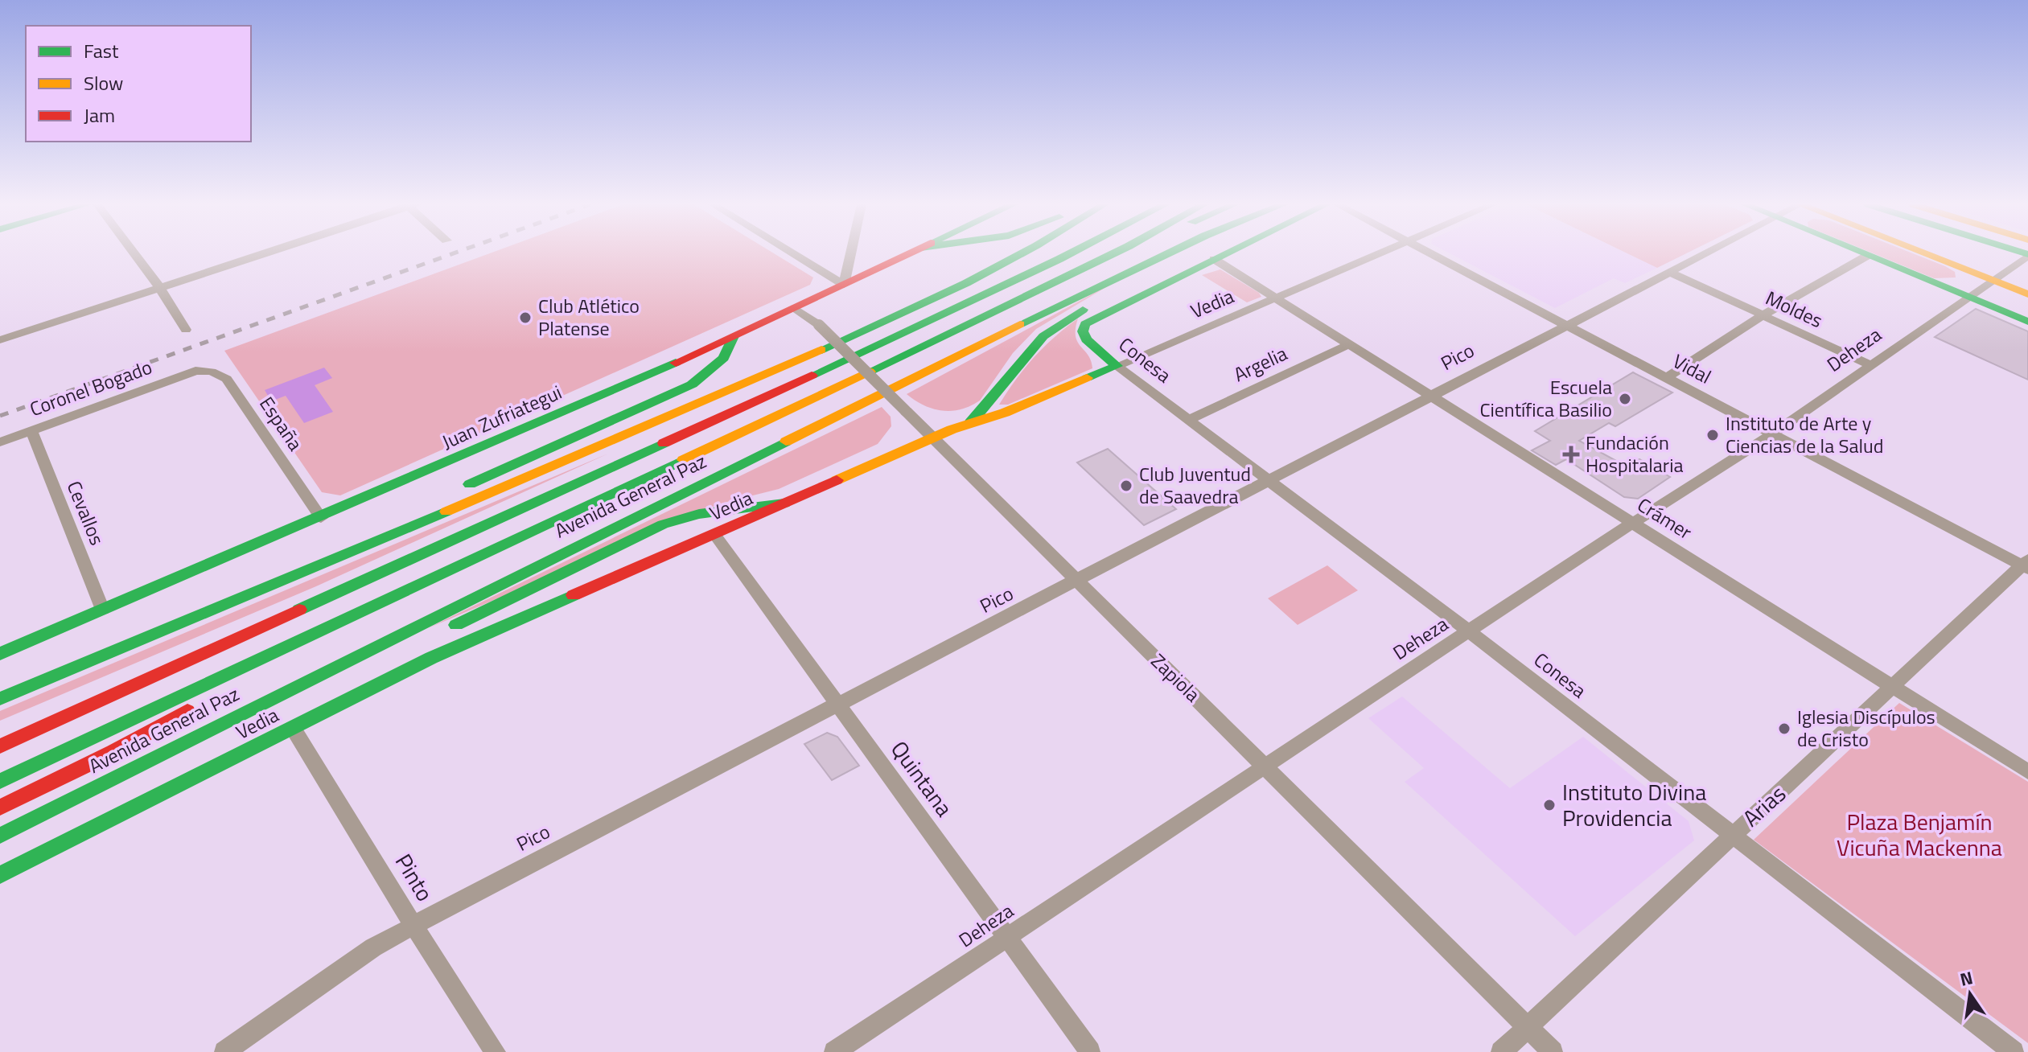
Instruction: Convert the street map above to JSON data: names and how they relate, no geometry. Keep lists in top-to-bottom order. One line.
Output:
{"streets":{"main road":["Vedia","Conesa","Juan Zufriategui","Avenida General Paz"],"street":["Moldes","Deheza","Pico","Argelia","Vidal","Coronel Bogado","España","Cevallos","Crámer","Zapiola","Quintana","Arias","Pinto"]},"crossings":[["Vedia","Conesa"],["Vedia","Crámer"],["Vedia","Zapiola"],["Vedia","Quintana"],["Vedia","Pinto"],["Moldes","Deheza"],["Moldes","Pico"],["Deheza","Conesa"],["Deheza","Vidal"],["Deheza","Crámer"],["Deheza","Zapiola"],["Deheza","Quintana"],["Pico","Conesa"],["Pico","Vidal"],["Pico","Crámer"],["Pico","Zapiola"],["Pico","Quintana"],["Pico","Pinto"],["Conesa","Argelia"],["Conesa","Crámer"],["Conesa","Arias"],["Argelia","Crámer"],["Vidal","Arias"],["Coronel Bogado","España"],["Coronel Bogado","Cevallos"],["Juan Zufriategui","España"],["Juan Zufriategui","Cevallos"],["Juan Zufriategui","Zapiola"],["Crámer","Arias"],["Zapiola","Arias"]],"parks":["Plaza Benjamín Vicuña Mackenna"],"places":{"other":["Club Atlético Platense","Escuela Científica Basilio","Instituto de Arte y Ciencias de la Salud","Club Juventud de Saavedra","Iglesia Discípulos de Cristo","Instituto Divina Providencia"],"health":["Fundación Hospitalaria"]},"legend":["Fast","Slow","Jam"],"north":"top"}
